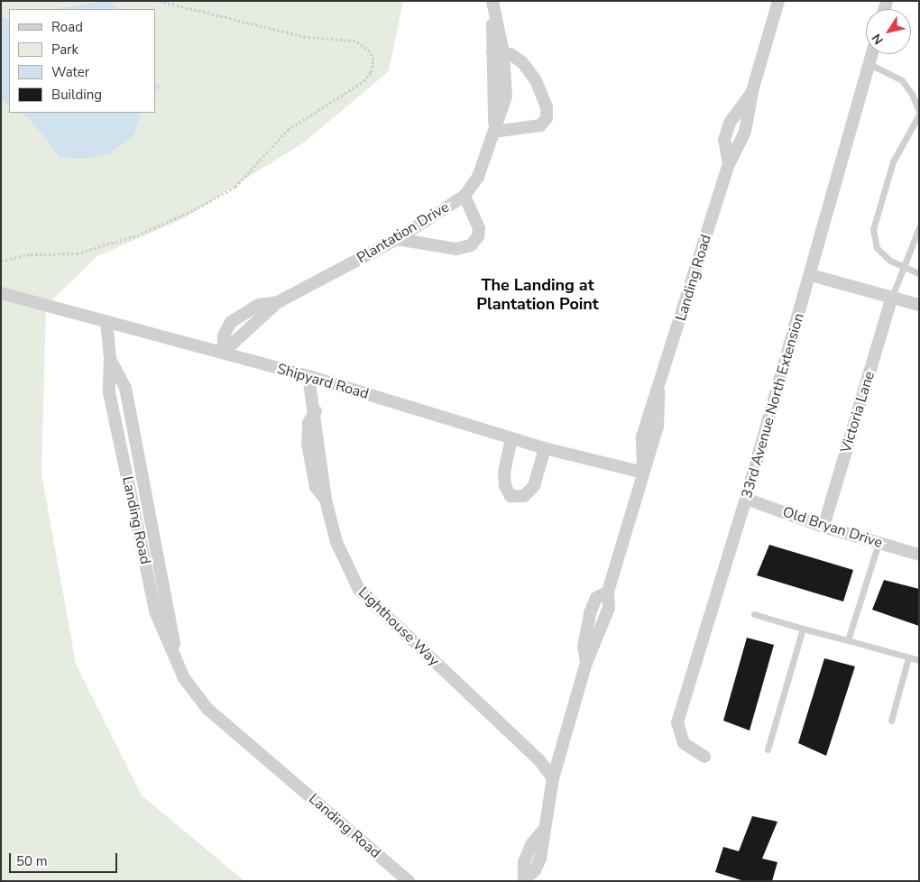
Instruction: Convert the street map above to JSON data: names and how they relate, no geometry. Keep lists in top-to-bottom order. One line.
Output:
{"streets":{"street":["Plantation Drive","Landing Road","Shipyard Road","33rd Avenue North Extension","Victoria Lane","Old Bryan Drive","Lighthouse Way"]},"crossings":[["Plantation Drive","Shipyard Road"],["Landing Road","Shipyard Road"],["Landing Road","Lighthouse Way"],["Shipyard Road","Lighthouse Way"],["33rd Avenue North Extension","Old Bryan Drive"],["Victoria Lane","Old Bryan Drive"]],"districts":["The Landing at Plantation Point"],"legend":["Road","Park","Water","Building"],"scale_bar":"50 m","north":"bottom left"}
